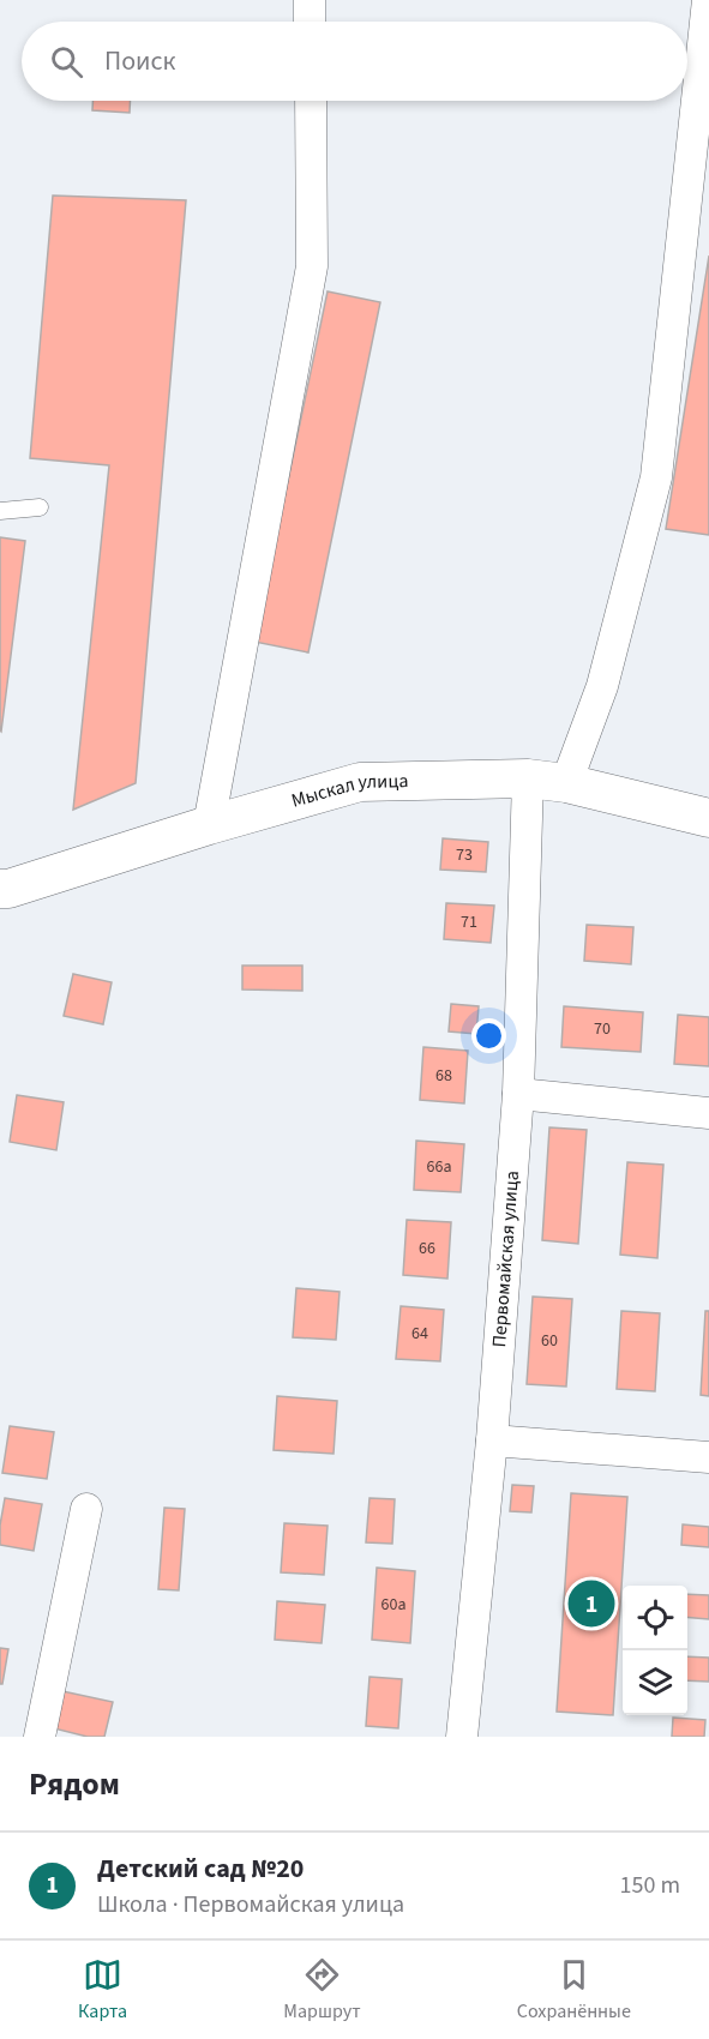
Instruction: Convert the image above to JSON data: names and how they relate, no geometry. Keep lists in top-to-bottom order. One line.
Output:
{"streets":{"street":["Мыскал улица","Первомайская улица"]},"crossings":[["Мыскал улица","Первомайская улица"]],"house_numbers":["73","71","70","68","66а","66","64","60","60а"],"page":{"search":"Поиск","pins":"1","heading":"Рядом","list":[{"mark":"1","name":"Детский сад №20","note":"Школа · Первомайская улица","value":"150 m"}],"nav":["Карта","Маршрут","Сохранённые"]}}
